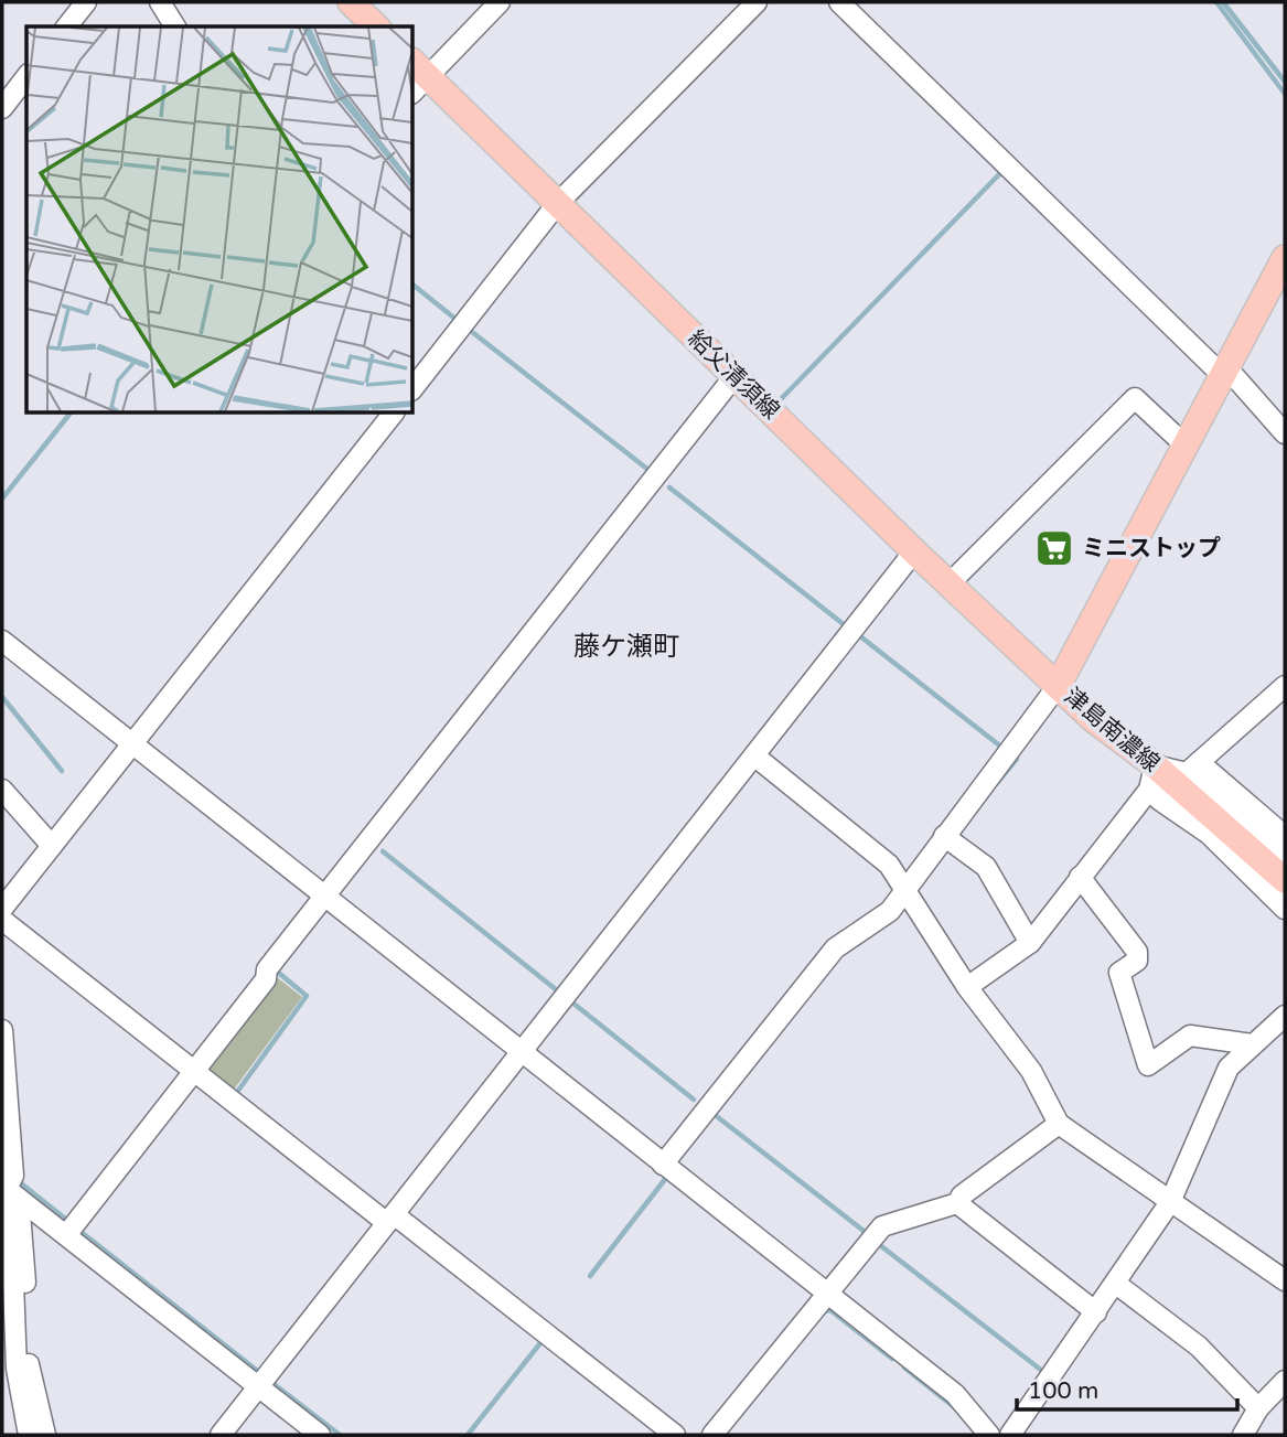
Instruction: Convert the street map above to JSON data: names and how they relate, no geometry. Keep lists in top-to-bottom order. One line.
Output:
{"streets":{"main road":["給父清須線","津島南濃線"]},"crossings":[["給父清須線","津島南濃線"]],"districts":["藤ケ瀬町"],"places":{"supermarket":["ミニストップ"]},"scale_bar":"100 m"}
